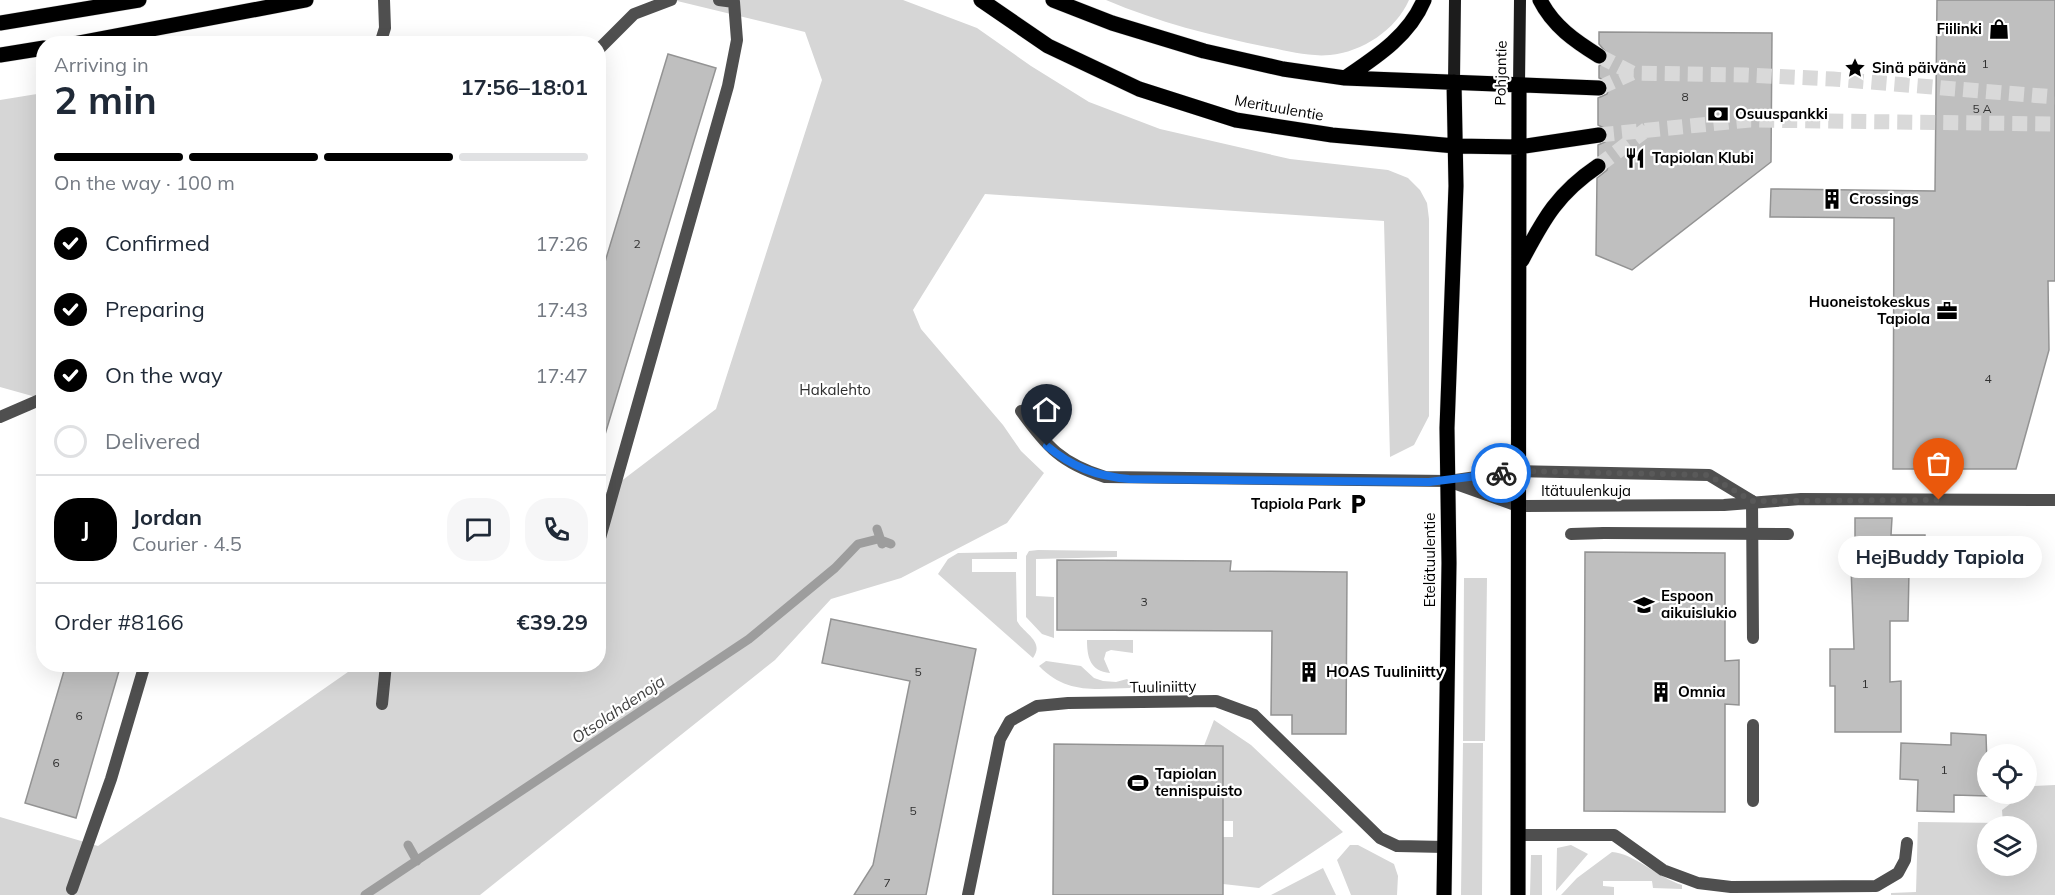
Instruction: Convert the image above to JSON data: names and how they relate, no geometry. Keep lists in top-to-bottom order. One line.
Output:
{"streets":{"main road":["Pohjantie","Merituulentie","Etelätuulentie"],"street":["Itätuulenkuja","Tuuliniitty"]},"crossings":[["Pohjantie","Merituulentie"],["Merituulentie","Etelätuulentie"],["Itätuulenkuja","Etelätuulentie"],["Etelätuulentie","Tuuliniitty"]],"water":["Otsolahdenoja"],"parks":["Hakalehto"],"places":{"shop":["Fiilinki"],"place":["Sinä päivänä"],"bank":["Osuuspankki"],"restaurant":["Tapiolan Klubi"],"building":["Crossings","HOAS Tuuliniitty","Omnia"],"office":["Huoneistokeskus Tapiola"],"other":["HejBuddy Tapiola"],"parking":["Tapiola Park"],"school or university":["Espoon aikuislukio"],"sports":["Tapiolan tennispuisto"]},"house_numbers":["1","8","5 A","2","4","3","5","1","6","6","1","5","7"],"page":{"heading":["2 min","Arriving in","17:56–18:01"],"panel":["Jordan","Courier · 4.5","Order #8166","€39.29"],"bar":"On the way · 100 m","list":[["Confirmed","17:26"],["Preparing","17:43"],["On the way","17:47"],"Delivered"],"round":"J","bubble":"HejBuddy Tapiola"}}
